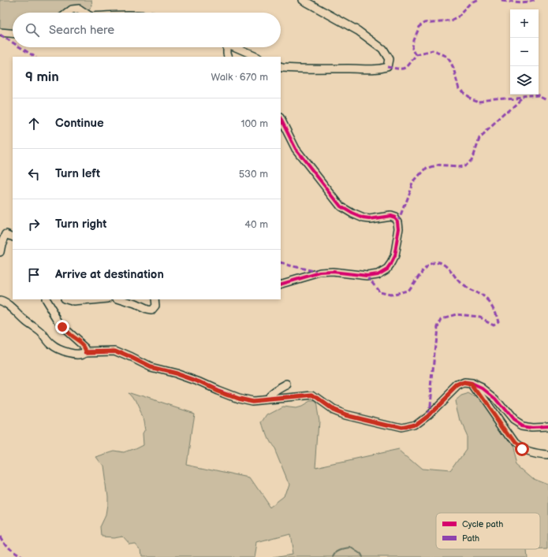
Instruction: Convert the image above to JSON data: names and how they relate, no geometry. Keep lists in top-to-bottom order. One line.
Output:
{"legend":["Cycle path","Path"],"page":{"map_buttons":["+","−"],"search":"Search here","heading":["9 min","Walk · 670 m"],"list":[["Continue","100 m"],["Turn left","530 m"],["Turn right","40 m"],"Arrive at destination"]}}
